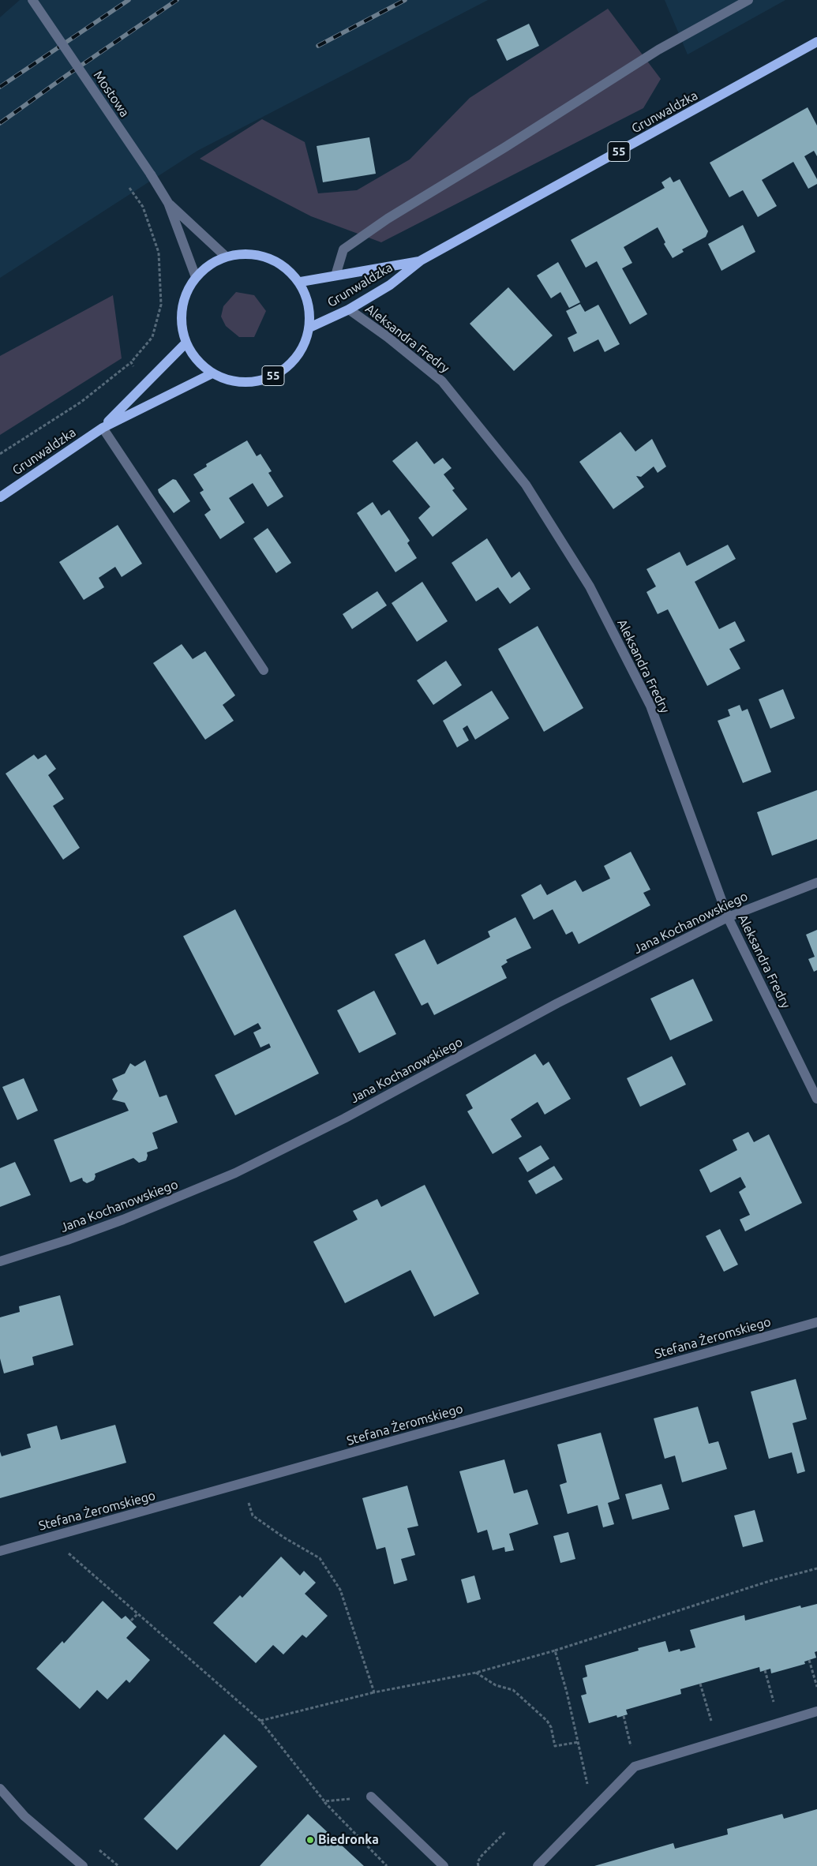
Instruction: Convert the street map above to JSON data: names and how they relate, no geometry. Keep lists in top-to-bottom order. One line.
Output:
{"streets":{"main road":["Grunwaldzka","55"],"street":["Mostowa","Aleksandra Fredry","Jana Kochanowskiego","Stefana Żeromskiego"]},"crossings":[["Mostowa","Grunwaldzka"],["Mostowa","55"],["Grunwaldzka","55"],["Grunwaldzka","Aleksandra Fredry"],["Aleksandra Fredry","Jana Kochanowskiego"]],"places":["Biedronka"]}
